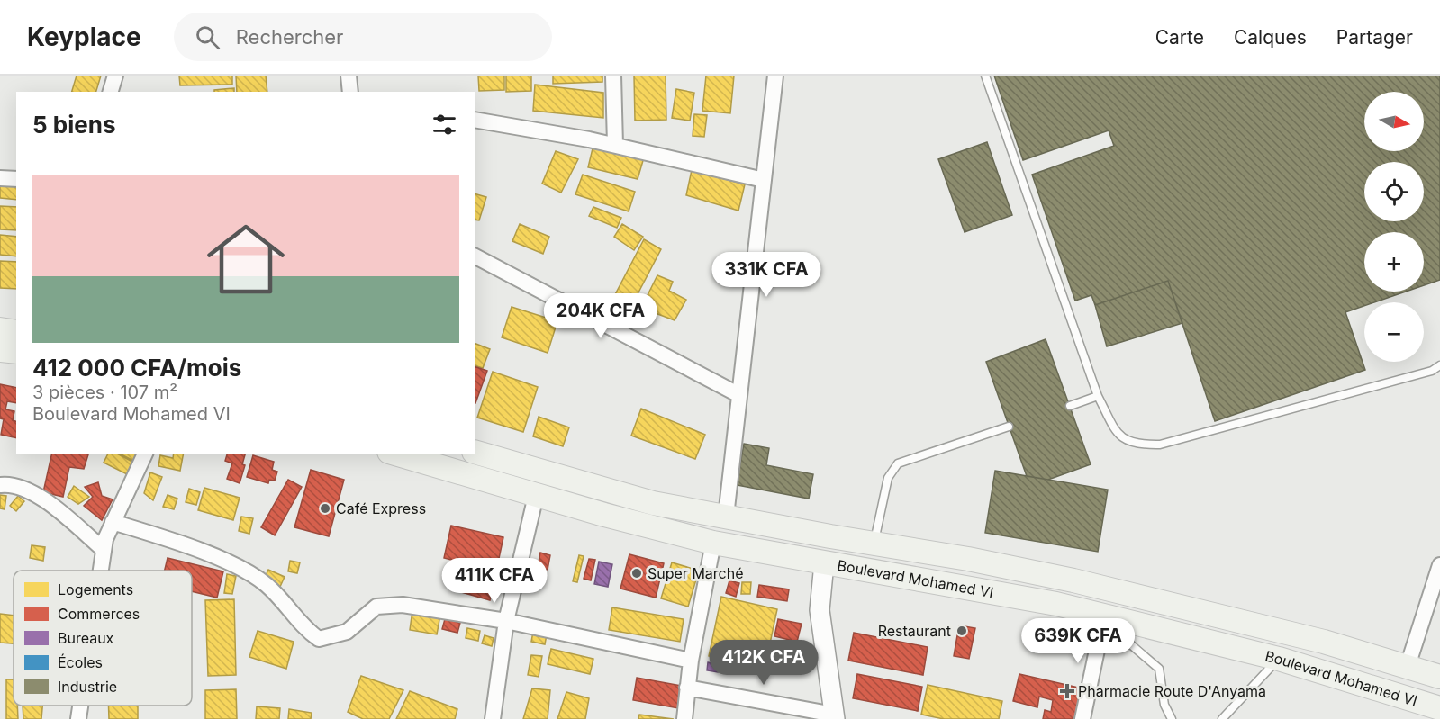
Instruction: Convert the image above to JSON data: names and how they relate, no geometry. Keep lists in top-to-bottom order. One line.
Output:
{"streets":{"main road":["Boulevard Mohamed VI"]},"places":{"other":["Café Express","Super Marché","Restaurant"],"health":["Pharmacie Route D'Anyama"]},"legend":["Logements","Commerces","Bureaux","Écoles","Industrie"],"north":"right","page":{"header":"Keyplace","search":"Rechercher","nav":["Carte","Calques","Partager"],"map_buttons":["+","−"],"heading":"5 biens","list":[{"name":"412 000 CFA/mois","note":"3 pièces · 107 m² · Boulevard Mohamed VI"}],"price":["331K CFA","204K CFA","411K CFA","639K CFA","412K CFA"]}}
